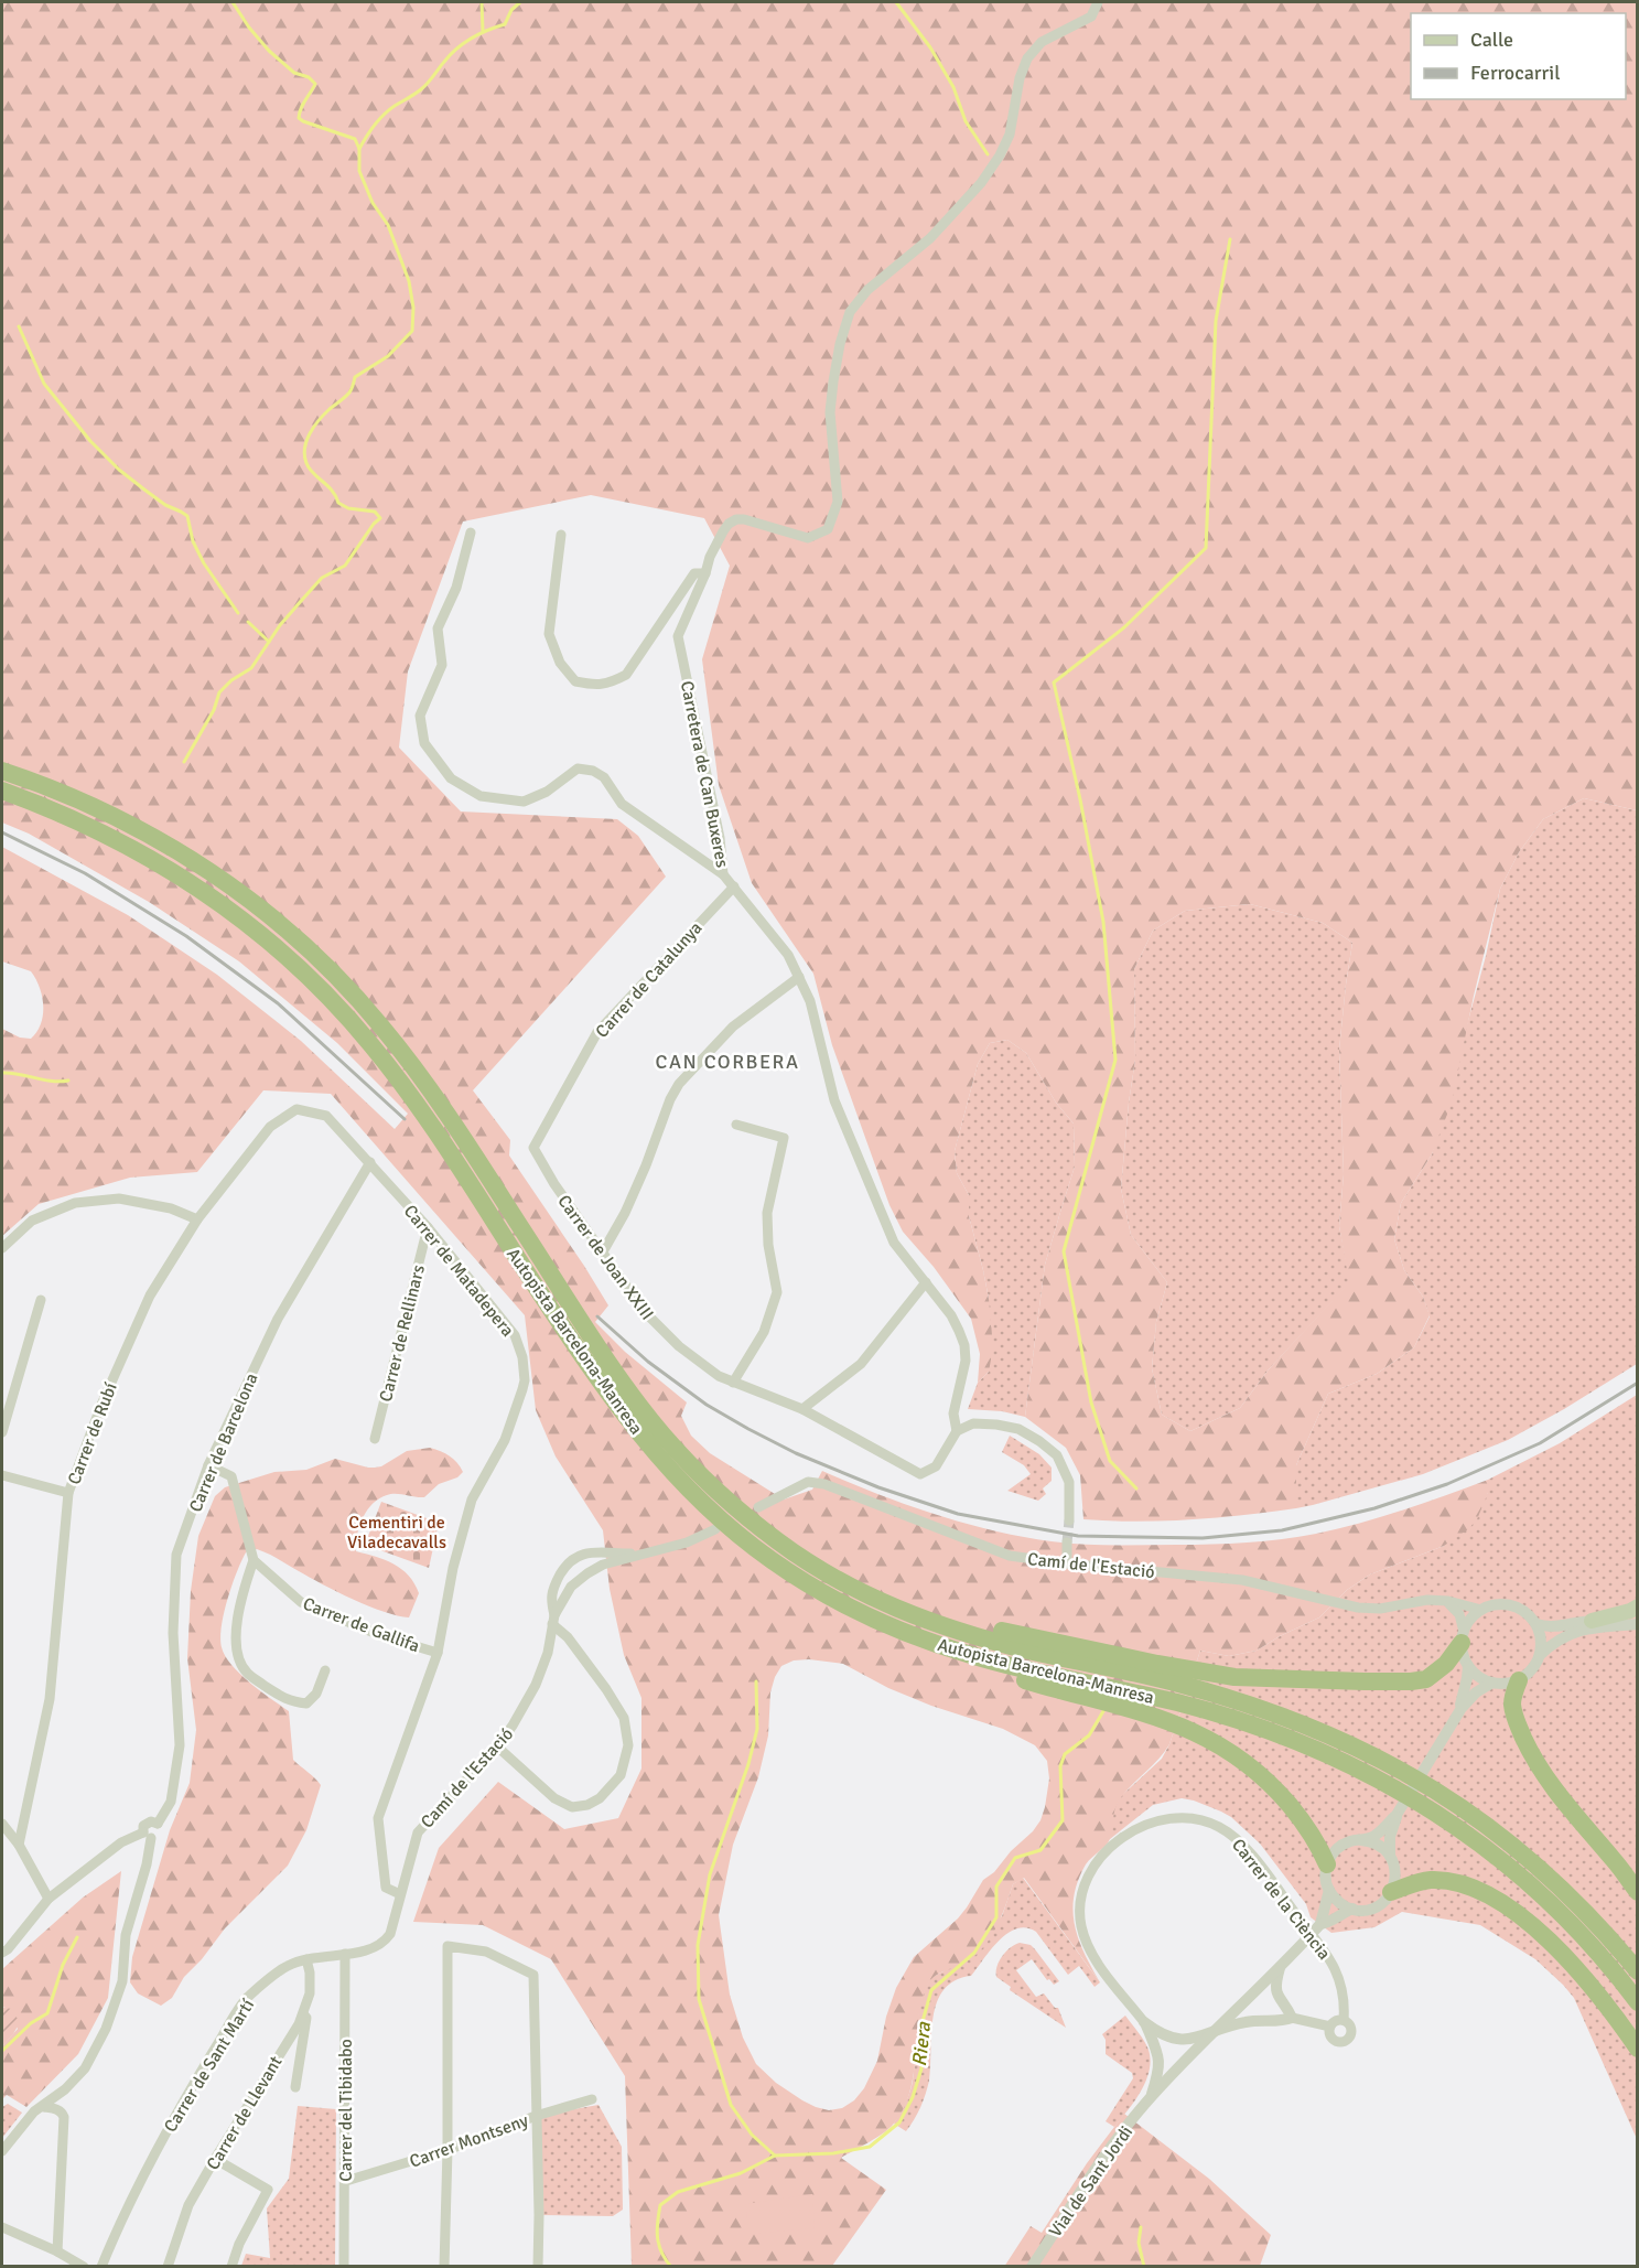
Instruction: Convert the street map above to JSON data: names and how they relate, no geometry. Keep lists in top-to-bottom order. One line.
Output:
{"streets":{"highway":["Autopista Barcelona-Manresa"],"street":["Carretera de Can Buxeres","Carrer de Catalunya","Carrer de Joan XXIII","Carrer de Matadepera","Carrer de Rellinars","Carrer de Rubí","Carrer de Barcelona","Camí de l'Estació","Carrer de Gallifa","Carrer de la Ciència","Carrer de Sant Martí","Carrer del Tibidabo","Carrer de Llevant","Carrer Montseny","Vial de Sant Jordi"]},"crossings":[["Carretera de Can Buxeres","Carrer de Catalunya"],["Carretera de Can Buxeres","Carrer de Joan XXIII"],["Carrer de Catalunya","Carrer de Joan XXIII"],["Carrer de Matadepera","Carrer de Rellinars"],["Carrer de Matadepera","Carrer de Rubí"],["Carrer de Matadepera","Carrer de Barcelona"],["Carrer de Matadepera","Camí de l'Estació"],["Carrer de Matadepera","Carrer de Gallifa"],["Camí de l'Estació","Carrer de Sant Martí"],["Carrer de Sant Martí","Carrer del Tibidabo"],["Carrer de Sant Martí","Carrer de Llevant"],["Carrer del Tibidabo","Carrer Montseny"]],"districts":["CAN CORBERA"],"water":["Riera"],"parks":["Cementiri de Viladecavalls"],"legend":["Calle","Ferrocarril"]}
